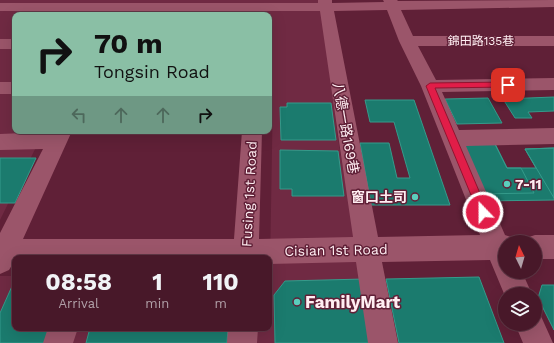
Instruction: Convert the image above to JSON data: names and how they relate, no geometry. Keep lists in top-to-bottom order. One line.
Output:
{"streets":{"street":["錦田路135巷","八德一路169巷","Fusing 1st Road","Cisian 1st Road"]},"crossings":[["八德一路169巷","Cisian 1st Road"],["Fusing 1st Road","Cisian 1st Road"]],"places":["7-11","窗口土司","FamilyMart"],"north":"top","page":{"turn":["70 m","Tongsin Road"],"eta":["08:58","Arrival","1","min","110","m"]}}
